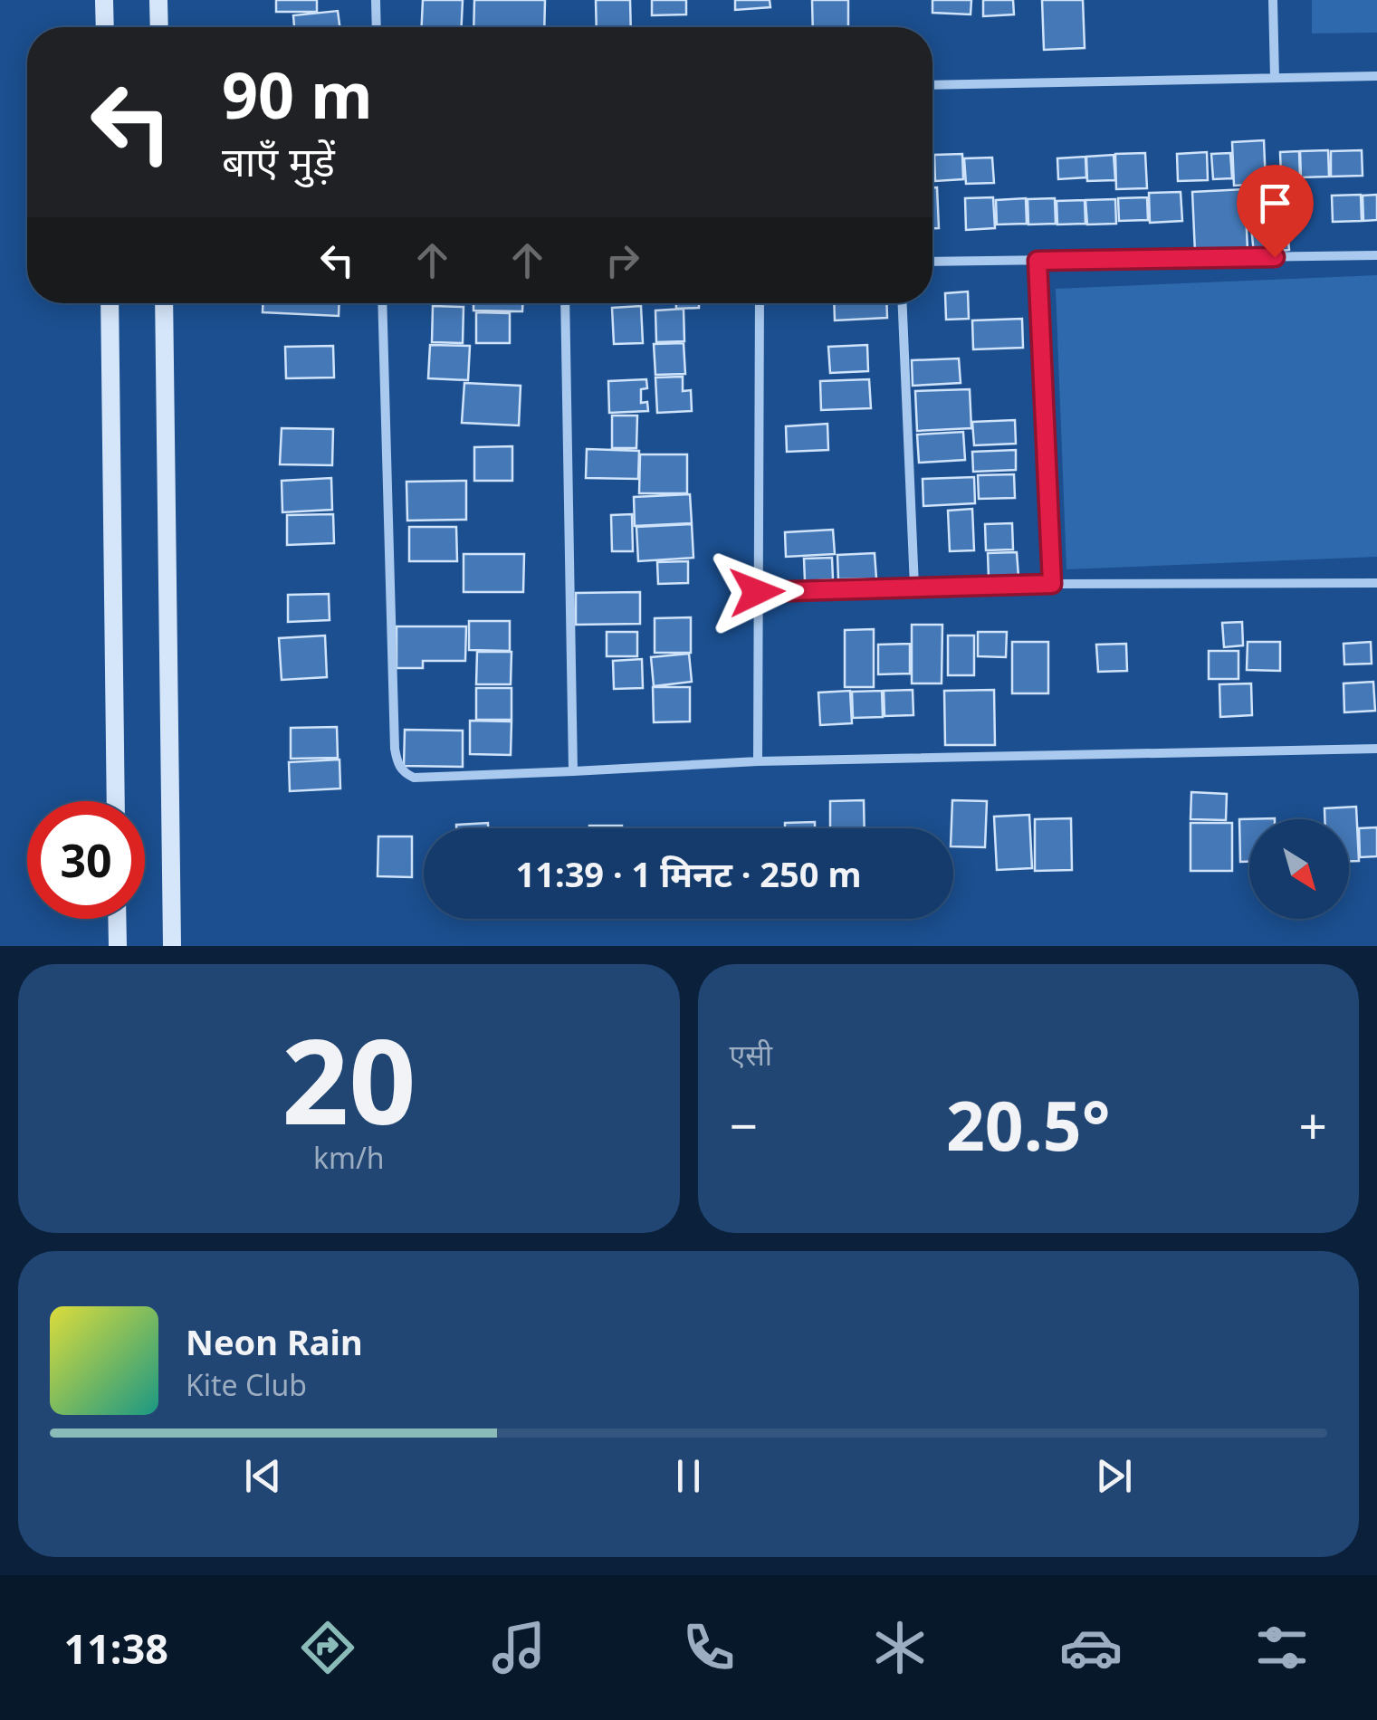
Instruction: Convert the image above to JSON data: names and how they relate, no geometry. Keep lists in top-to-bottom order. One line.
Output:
{"north":"bottom right","page":{"turn":["90 m","बाएँ मुड़ें"],"limit":"30","trip":"11:39 · 1 मिनट · 250 m","tile":[["20","km/h"],"एसी"],"heat":["−","20.5°","+"],"song":["Neon Rain","Kite Club"],"tabs":"11:38"}}
